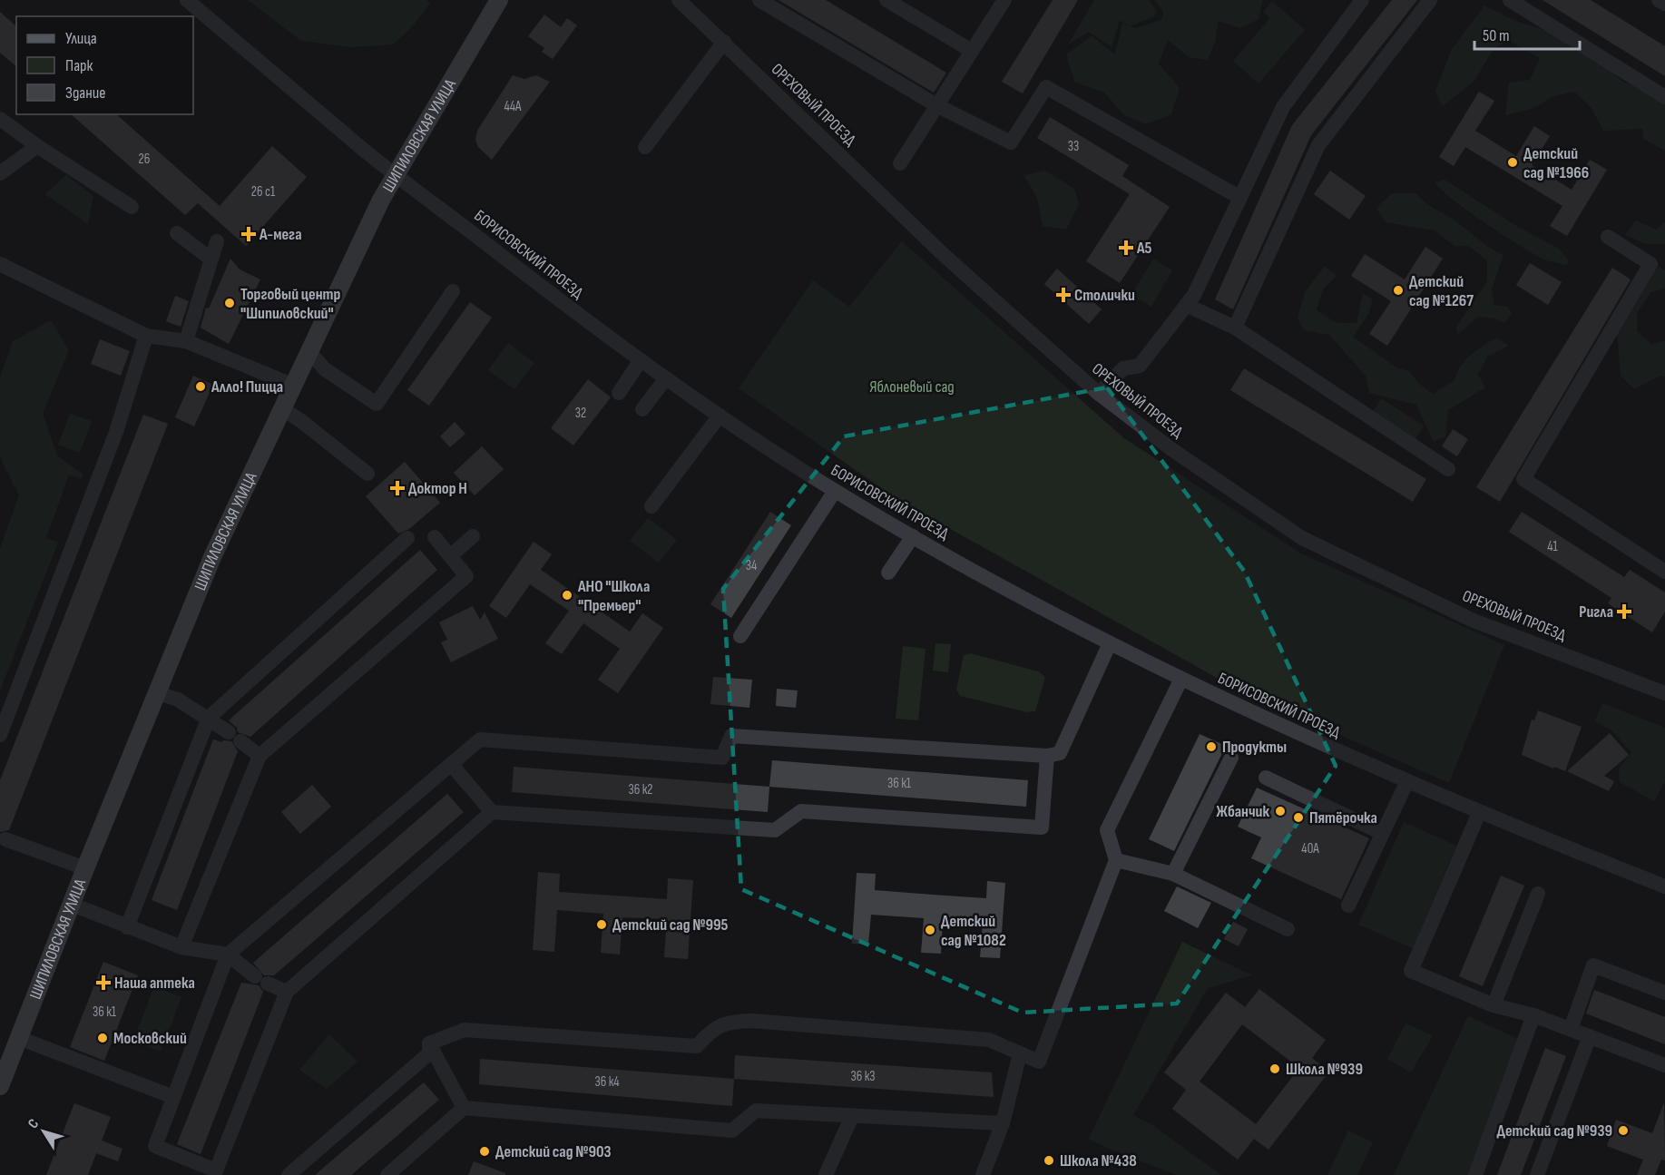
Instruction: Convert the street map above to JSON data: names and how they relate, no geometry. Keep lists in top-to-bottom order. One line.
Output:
{"streets":{"main road":["ШИПИЛОВСКАЯ УЛИЦА"],"street":["ОРЕХОВЫЙ ПРОЕЗД","БОРИСОВСКИЙ ПРОЕЗД"]},"crossings":[["ШИПИЛОВСКАЯ УЛИЦА","БОРИСОВСКИЙ ПРОЕЗД"]],"parks":["Яблоневый сад"],"places":{"other":["Детский сад №1966","Детский сад №1267","Торговый центр \"Шипиловский\"","Алло! Пицца","АНО \"Школа \"Премьер\"","Продукты","Жбанчик","Пятёрочка","Детский сад №995","Детский сад №1082","Московский","Школа №939","Детский сад №939","Детский сад №903","Школа №438"],"health":["А-мега","А5","Столички","Доктор Н","Ригла","Наша аптека"]},"house_numbers":["44А","33","26","26 с1","32","41","34","36 к1","36 к2","40А","36 к1","36 к3","36 к4"],"legend":["Улица","Парк","Здание"],"scale_bar":"50 m","north":"top left"}
